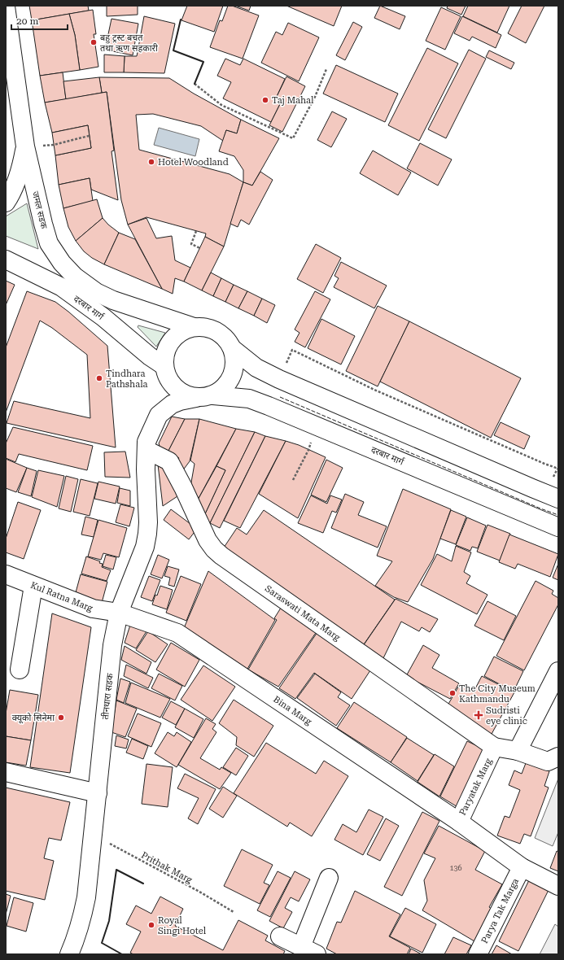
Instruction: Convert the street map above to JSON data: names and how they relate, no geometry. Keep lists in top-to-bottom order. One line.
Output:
{"streets":{"main road":["जमल सडक","दरबार मार्ग","Kul Ratna Marg","Saraswati Mata Marg","तीनधारा सडक","Bina Marg","Paryatak Marg","Parya Tak Marga"],"path":["Prithak Marg"]},"crossings":[["जमल सडक","दरबार मार्ग"],["Kul Ratna Marg","तीनधारा सडक"],["Kul Ratna Marg","Bina Marg"],["Saraswati Mata Marg","तीनधारा सडक"],["Saraswati Mata Marg","Paryatak Marg"],["तीनधारा सडक","Bina Marg"],["तीनधारा सडक","Prithak Marg"],["Bina Marg","Paryatak Marg"],["Paryatak Marg","Parya Tak Marga"]],"places":{"other":["बहु ट्रस्ट बचत तथा ऋण सहकारी","Taj Mahal","Hotel Woodland","Tindhara Pathshala","The City Museum Kathmandu","क्यूको सिनेमा","Royal Singi Hotel"],"health":["Sudristi eye clinic"]},"house_numbers":["136"],"scale_bar":"20 m"}
